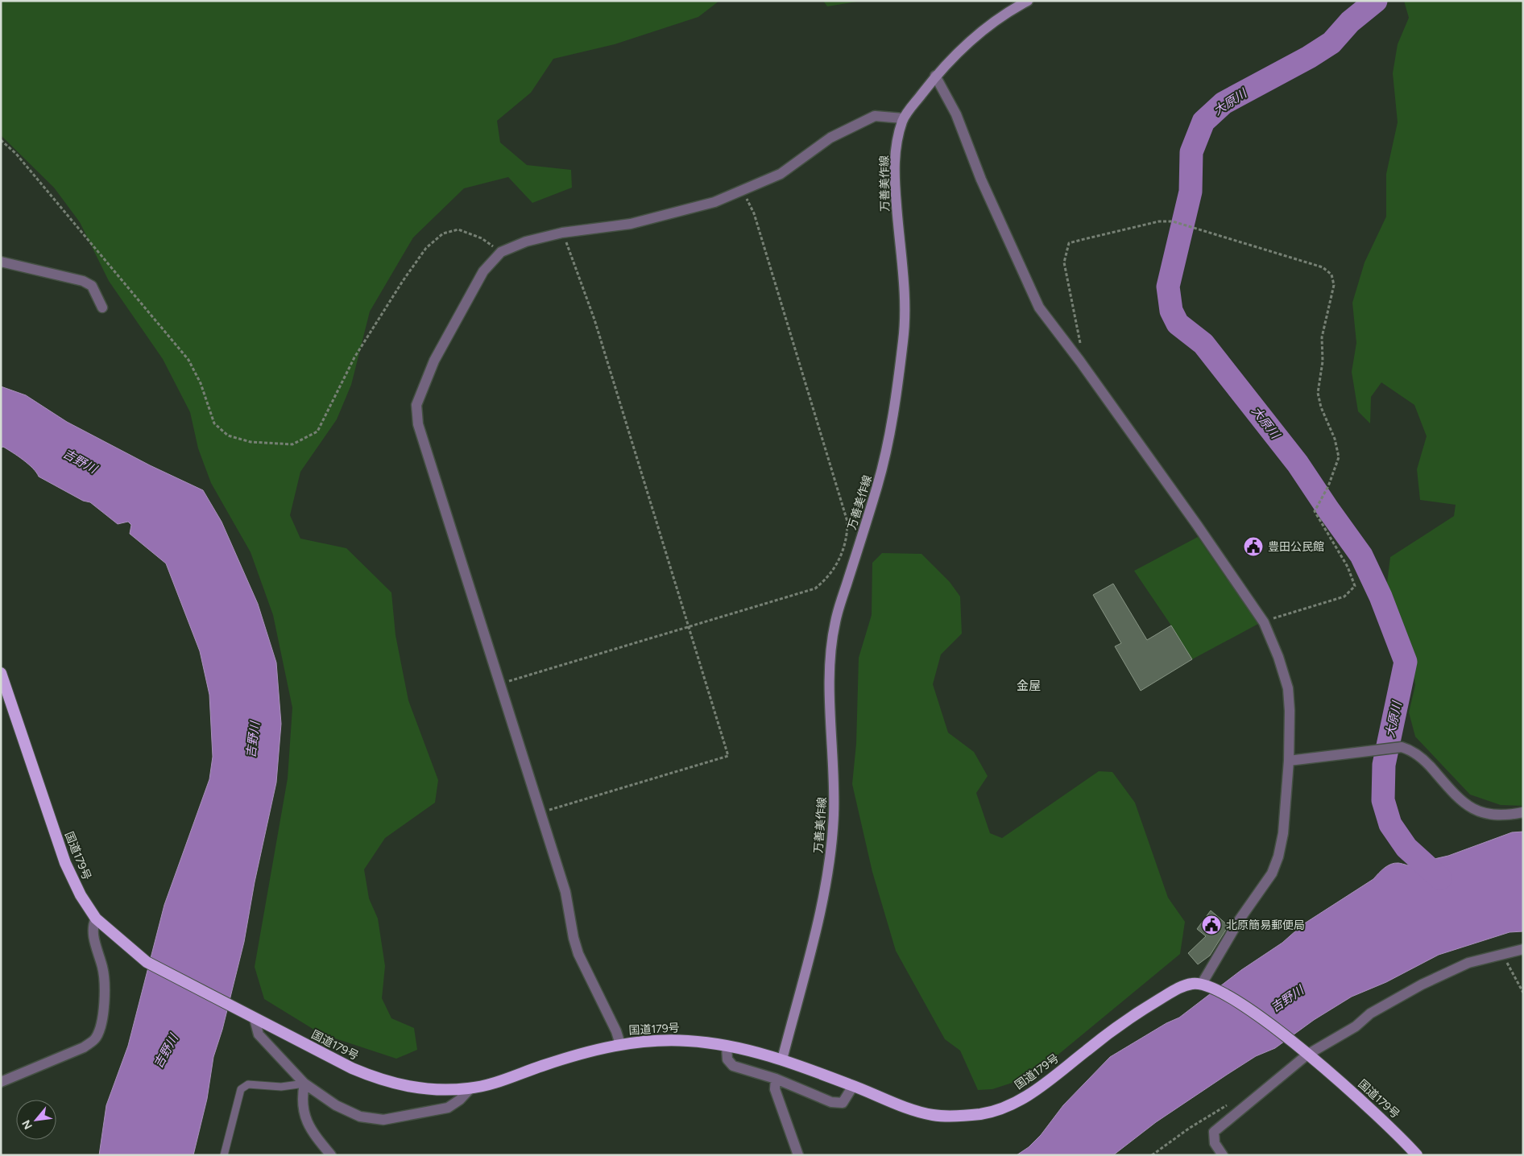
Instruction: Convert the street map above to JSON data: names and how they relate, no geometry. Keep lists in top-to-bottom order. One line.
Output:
{"streets":{"highway":["国道179号"],"main road":["万善美作線"]},"crossings":[["万善美作線","国道179号"]],"districts":["金屋"],"water":["大原川","吉野川"],"places":{"public building":["豊田公民館","北原簡易郵便局"]},"north":"bottom left"}
